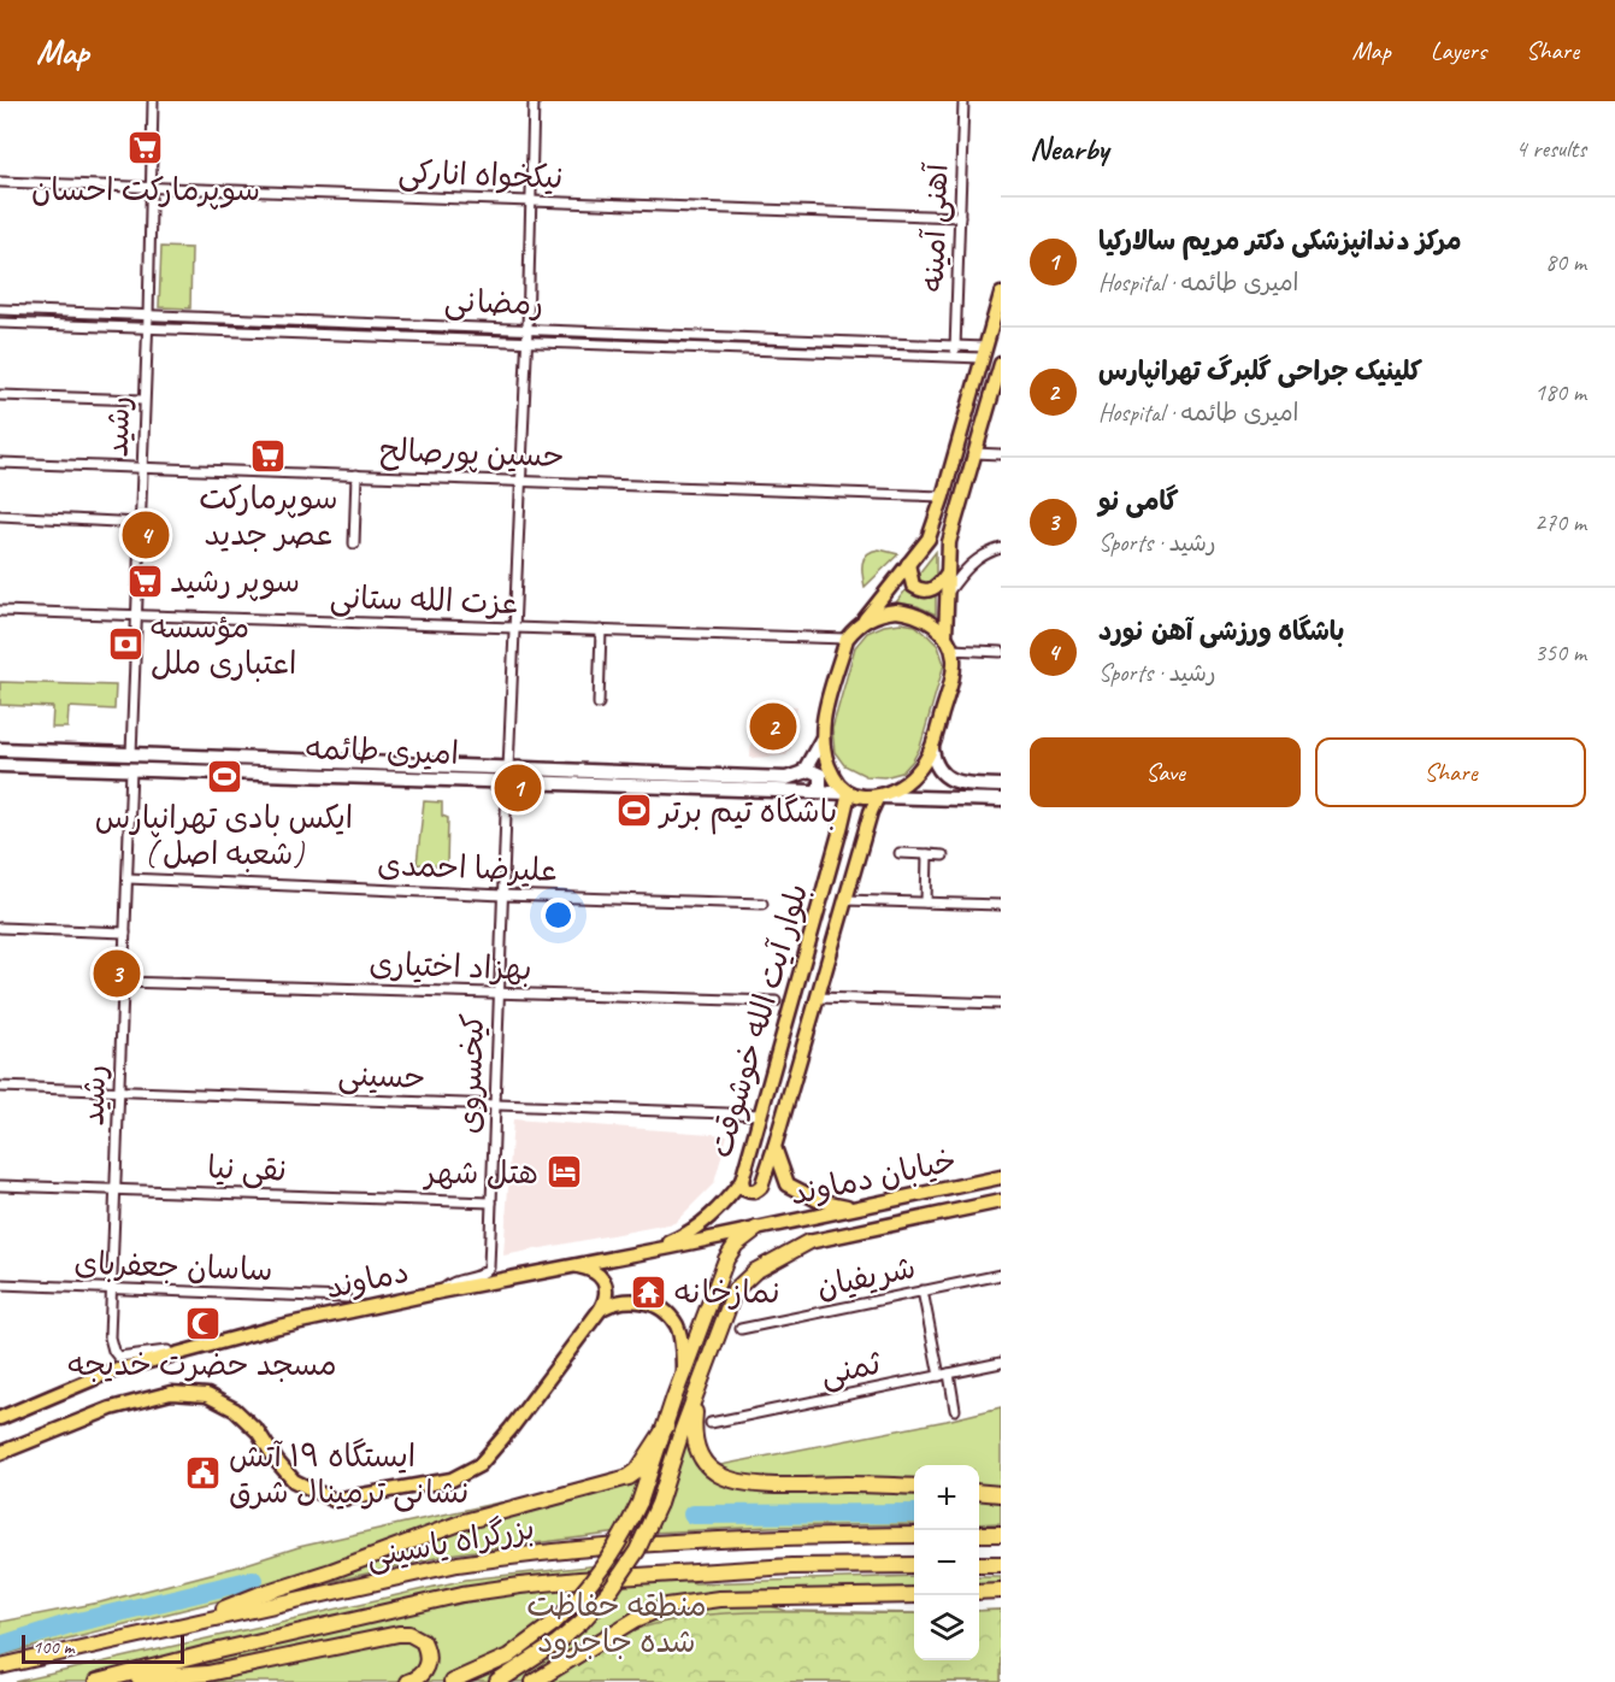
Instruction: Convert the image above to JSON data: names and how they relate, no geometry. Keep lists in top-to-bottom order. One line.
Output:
{"streets":{"highway":["بزرگراه یاسینی"],"main road":["امیری طائمه","بلوار آیت الله خوشوقت","خیابان دماوند","دماوند"],"street":["نیکخواه انارکی","آهنی آمینه","رمضانی","رشید","حسین پورصالح","عزت الله ستانی","علیرضا احمدی","بهزاد اختیاری","کیخسروی","حسینی","نقی نیا","ساسان جعفربای","شریفیان","ثمنی"]},"crossings":[["نیکخواه انارکی","آهنی آمینه"],["نیکخواه انارکی","رشید"],["نیکخواه انارکی","کیخسروی"],["آهنی آمینه","رمضانی"],["رمضانی","رشید"],["رمضانی","کیخسروی"],["رشید","حسین پورصالح"],["رشید","عزت الله ستانی"],["رشید","امیری طائمه"],["رشید","علیرضا احمدی"],["رشید","بهزاد اختیاری"],["رشید","حسینی"],["رشید","نقی نیا"],["رشید","ساسان جعفربای"],["رشید","دماوند"],["حسین پورصالح","کیخسروی"],["عزت الله ستانی","امیری طائمه"],["عزت الله ستانی","بلوار آیت الله خوشوقت"],["عزت الله ستانی","کیخسروی"],["امیری طائمه","بلوار آیت الله خوشوقت"],["امیری طائمه","کیخسروی"],["علیرضا احمدی","کیخسروی"],["بهزاد اختیاری","کیخسروی"],["بلوار آیت الله خوشوقت","حسینی"],["بلوار آیت الله خوشوقت","خیابان دماوند"],["بلوار آیت الله خوشوقت","دماوند"],["کیخسروی","حسینی"],["کیخسروی","نقی نیا"],["کیخسروی","دماوند"],["خیابان دماوند","دماوند"]],"parks":["منطقه حفاظت شده جاجرود"],"places":{"supermarket":["سوپرمارکت احسان","سوپرمارکت عصر جدید","سوپر رشید"],"bank":["مؤسسه اعتباری ملل"],"sports":["ایکس بادی تهرانپارس ( شعبه اصل)","باشگاه تیم برتر"],"hotel":["هتل شهر"],"temple":["نمازخانه"],"mosque":["مسجد حضرت خدیجه"],"public building":["ایستگاه ۱۹ آتش نشانی ترمینال شرق"]},"scale_bar":"100 m","page":{"header":"Map","nav":["Map","Layers","Share"],"heading":["Nearby","4 results"],"list":[{"mark":"1","name":"مرکز دندانپزشکی دکتر مریم سالارکیا","note":"Hospital · امیری طائمه","value":"80 m"},{"mark":"2","name":"کلینیک جراحی گلبرگ تهرانپارس","note":"Hospital · امیری طائمه","value":"180 m"},{"mark":"3","name":"گامی نو","note":"Sports · رشید","value":"270 m"},{"mark":"4","name":"باشگاه ورزشی آهن نورد","note":"Sports · رشید","value":"350 m"}],"pins":["4","2","1","3"],"buttons":["Save","Share"],"map_buttons":["+","−"],"scale":"100 m"}}
